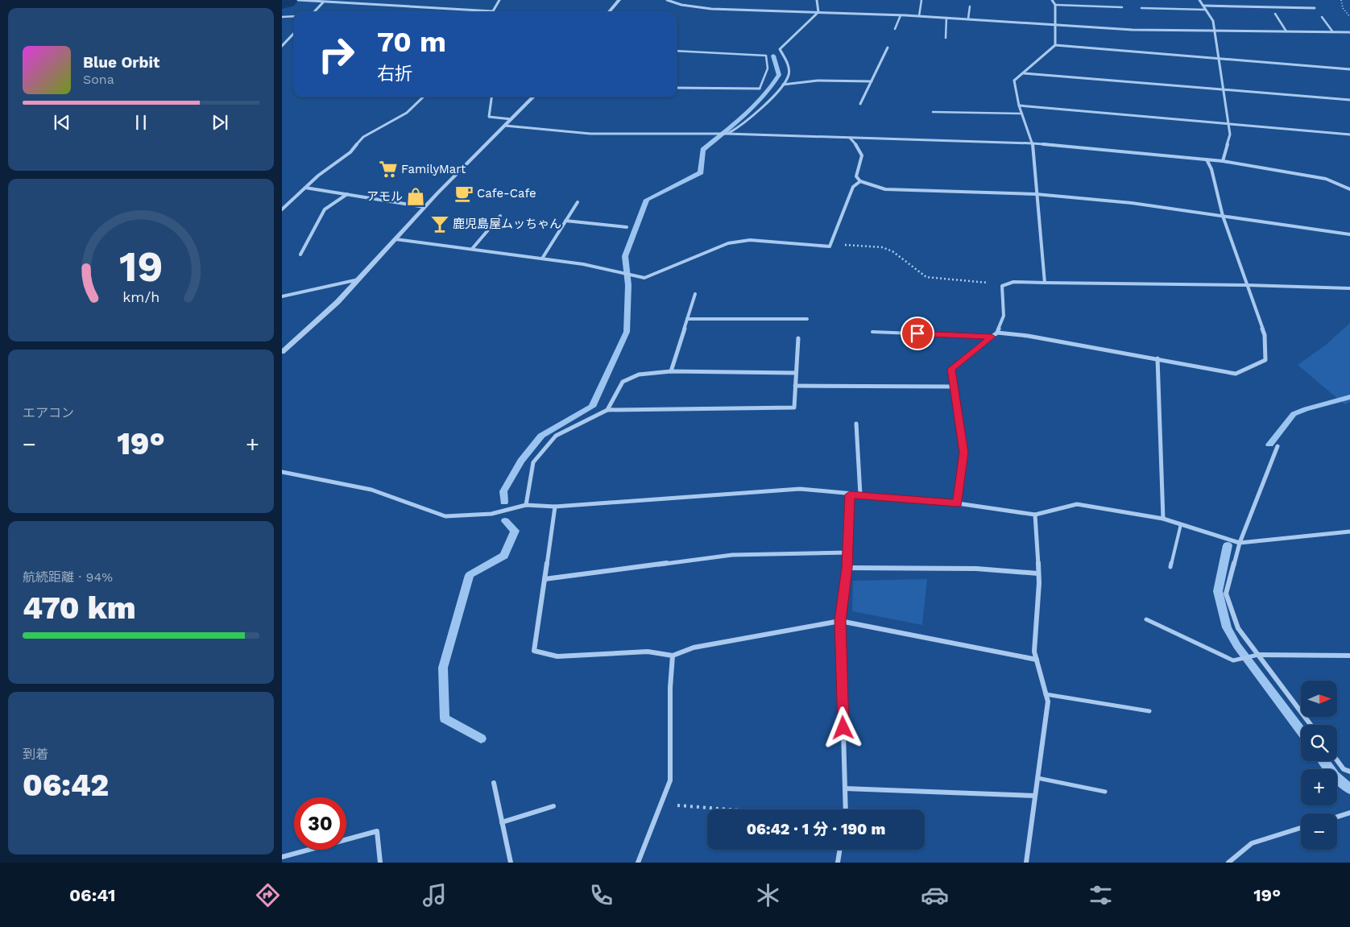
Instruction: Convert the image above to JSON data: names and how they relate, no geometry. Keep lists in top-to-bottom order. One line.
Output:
{"places":{"supermarket":["FamilyMart"],"cafe":["Cafe-Cafe"],"shop":["アモル"],"bar":["鹿児島屋ムッちゃん"]},"north":"right","page":{"turn":["70 m","右折"],"song":["Blue Orbit","Sona"],"tile":["エアコン",["航続距離 · 94%","470 km"],["到着","06:42"]],"heat":["−","19°","+"],"map_buttons":["+","−"],"limit":"30","trip":"06:42 · 1 分 · 190 m","tabs":["06:41","19°"],"gauge":["19","km/h"]}}
